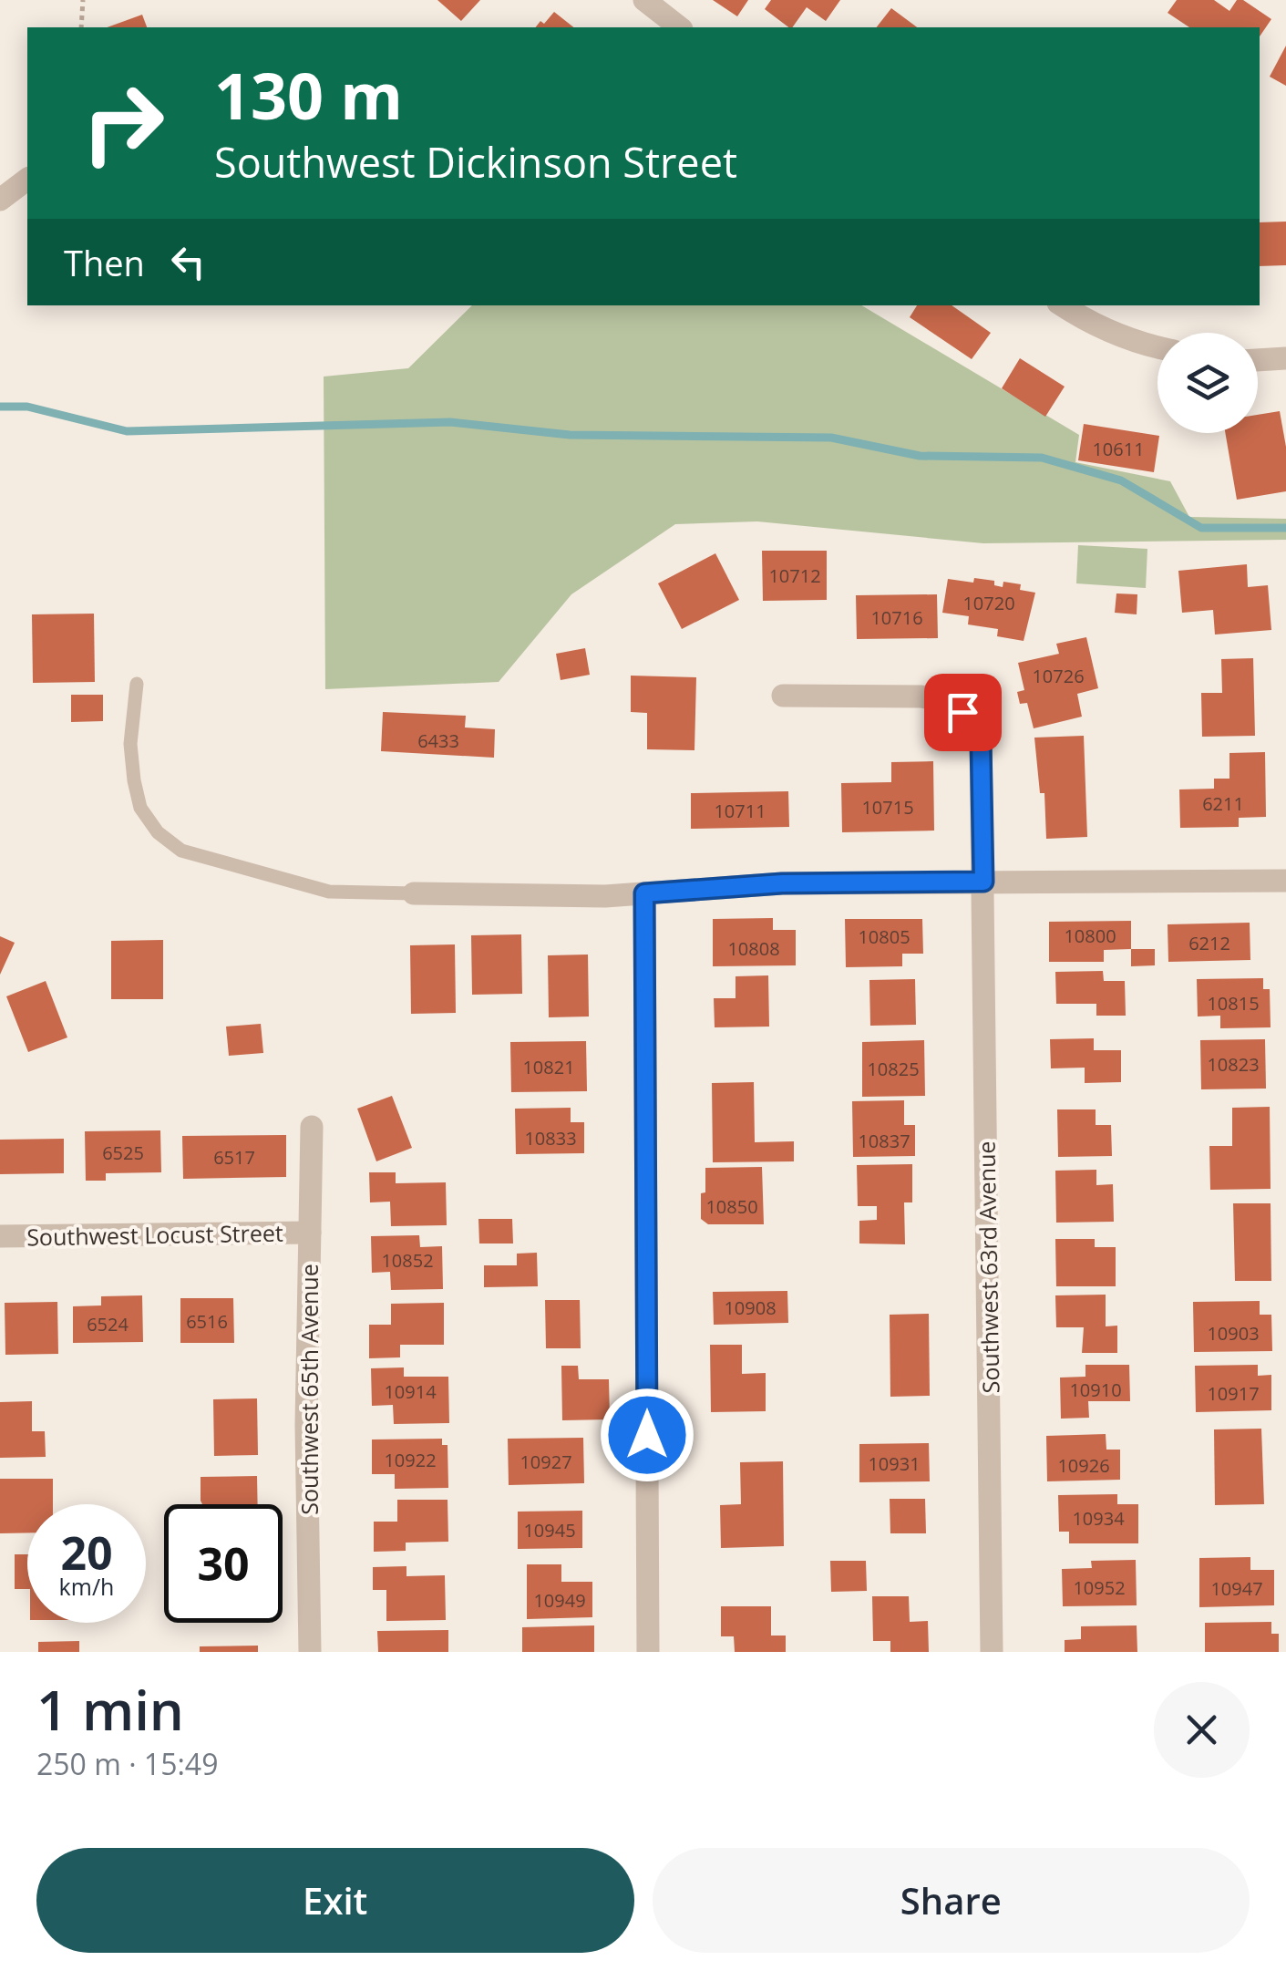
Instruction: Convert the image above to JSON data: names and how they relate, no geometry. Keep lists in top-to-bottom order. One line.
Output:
{"streets":{"street":["Southwest Locust Street","Southwest 63rd Avenue","Southwest 65th Avenue"]},"crossings":[["Southwest Locust Street","Southwest 65th Avenue"]],"house_numbers":["10611","10712","10720","10716","10726","6433","6211","10715","10711","10800","10805","6212","10808","10815","10823","10821","10825","10833","10837","6525","6517","10850","10852","10908","6516","6524","10903","10910","10914","10917","10922","10927","10931","10926","10934","10945","10952","10947","10949"],"page":{"turn":["130 m","Southwest Dickinson Street"],"then":"Then","speed":"20 km/h","limit":"30","heading":["1 min","250 m · 15:49"],"buttons":["Exit","Share"]}}
